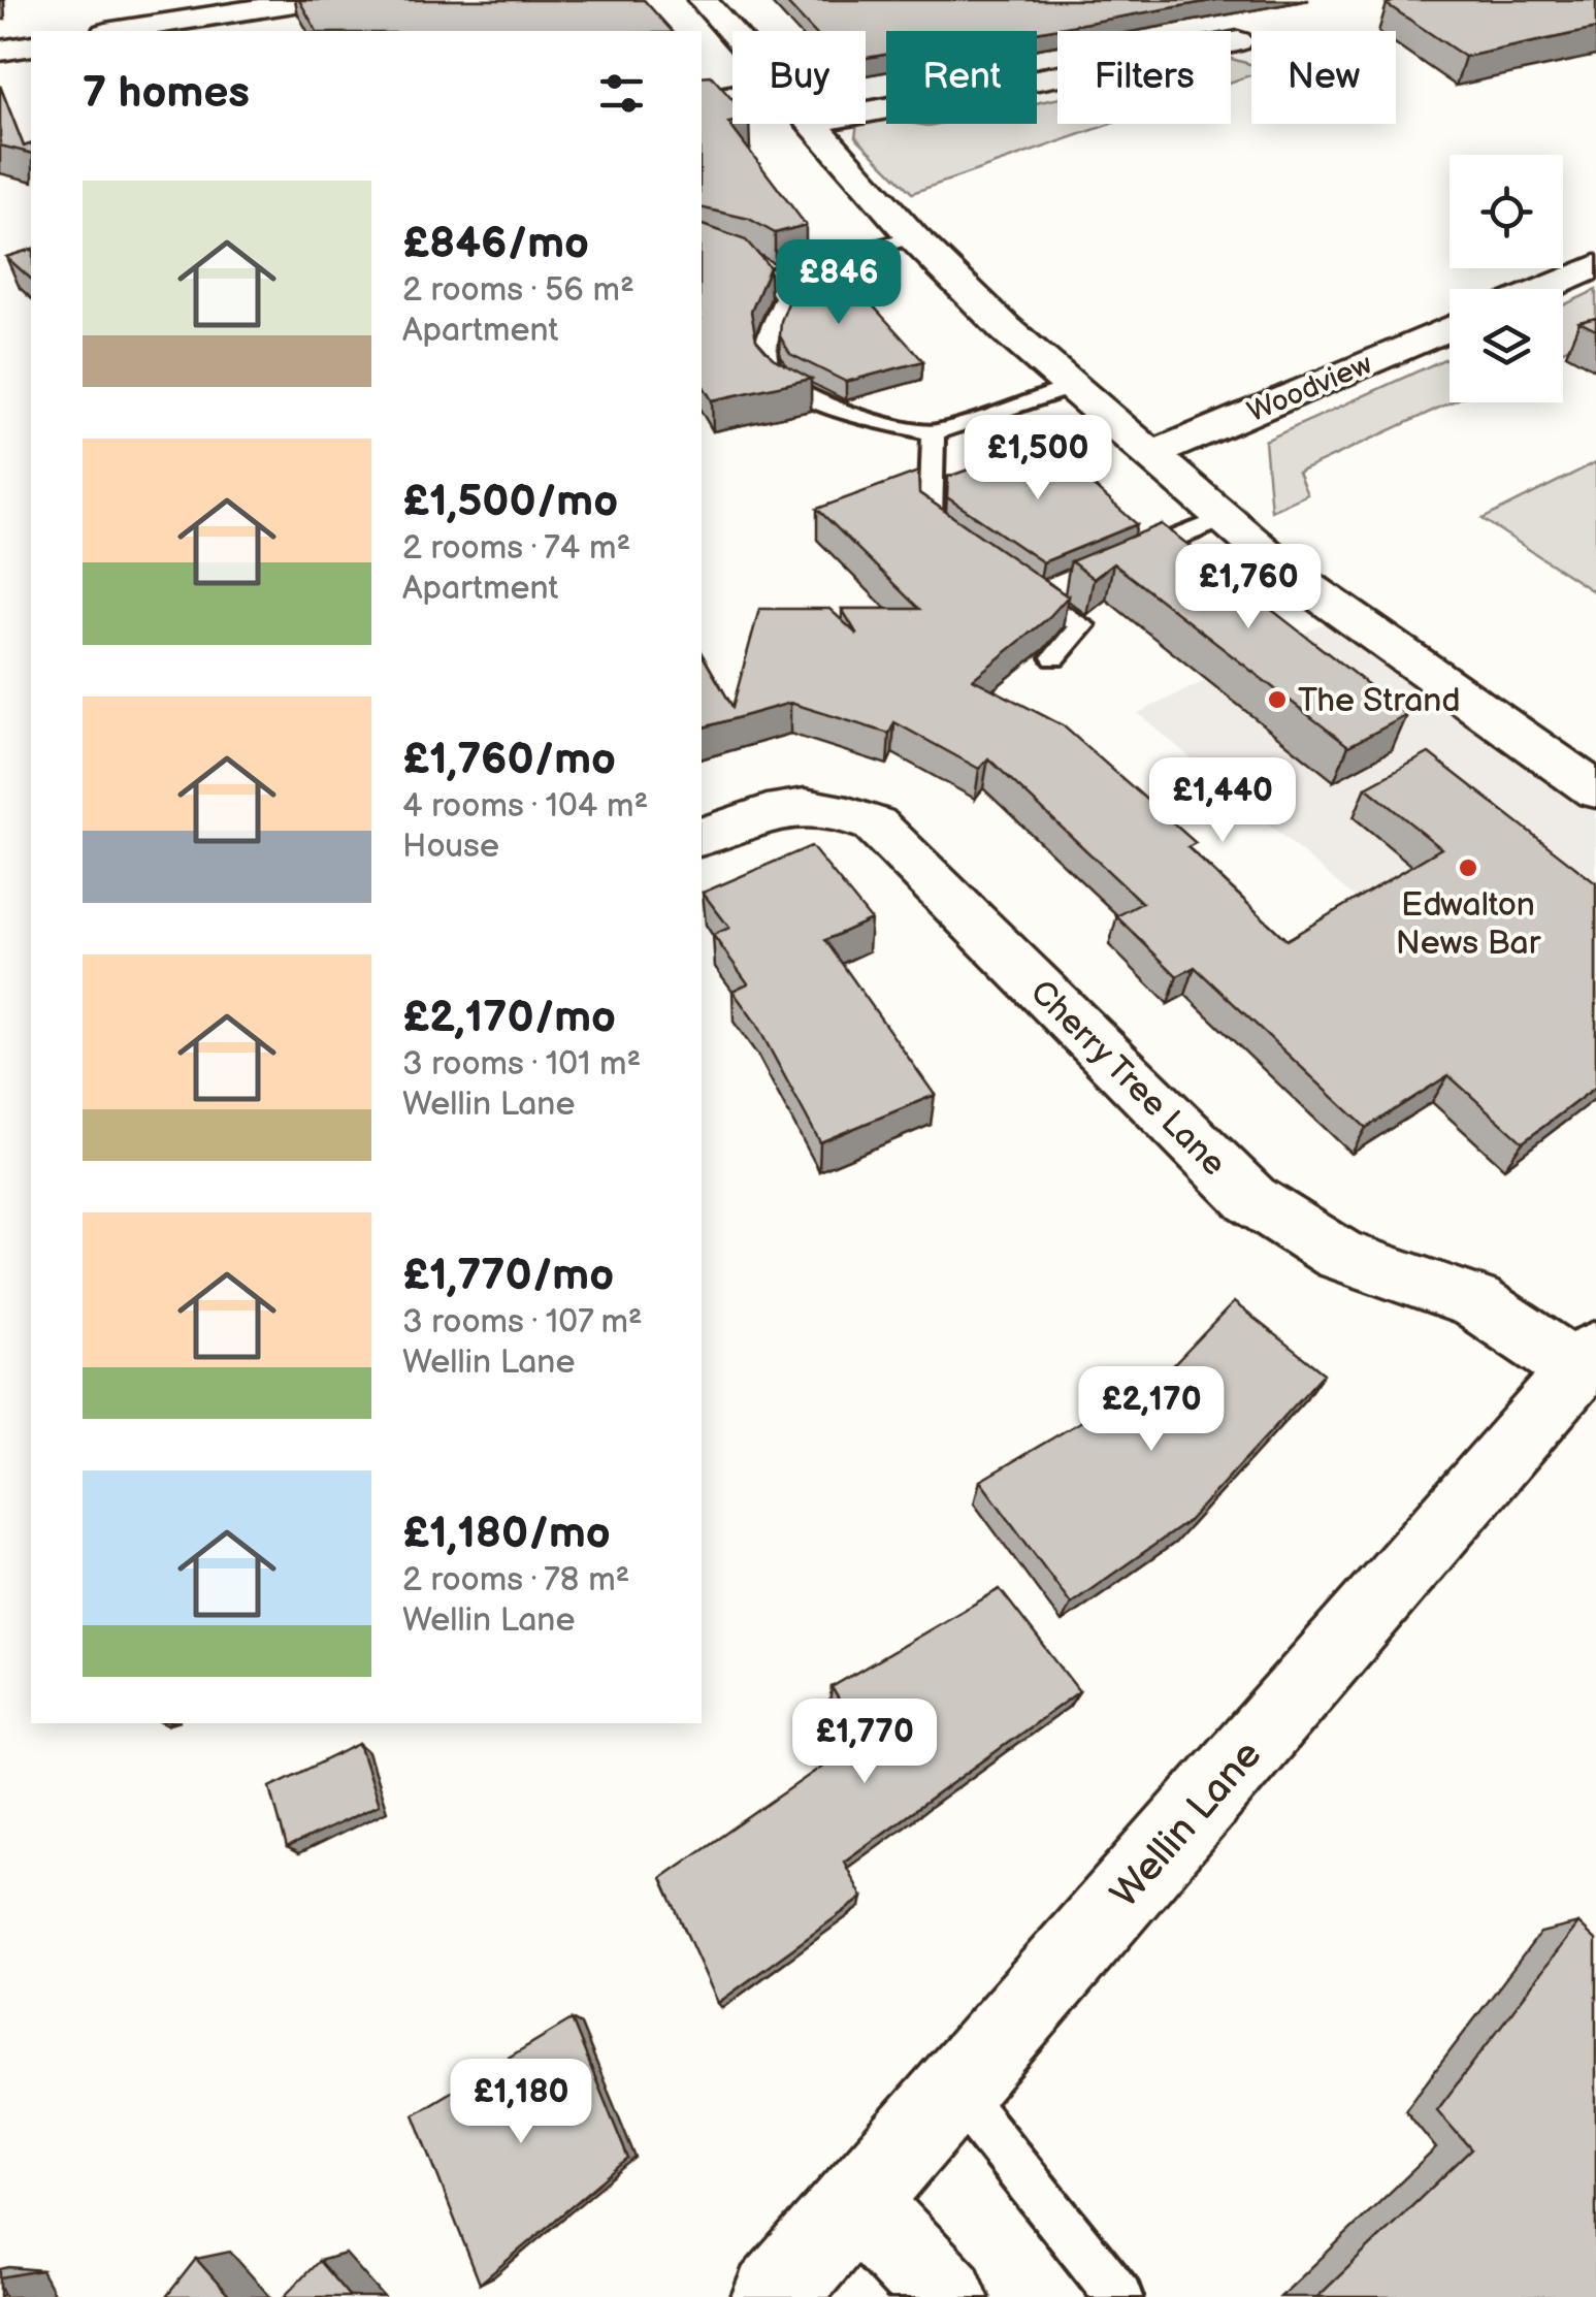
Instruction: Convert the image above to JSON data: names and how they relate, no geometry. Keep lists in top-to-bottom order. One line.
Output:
{"streets":{"street":["Woodview","Cherry Tree Lane","Wellin Lane"]},"crossings":[["Cherry Tree Lane","Wellin Lane"]],"places":["The Strand","Edwalton News Bar"],"page":{"chip":["Buy","Rent","Filters","New"],"heading":"7 homes","list":[{"name":"£846/mo","note":"2 rooms · 56 m² · Apartment"},{"name":"£1,500/mo","note":"2 rooms · 74 m² · Apartment"},{"name":"£1,760/mo","note":"4 rooms · 104 m² · House"},{"name":"£2,170/mo","note":"3 rooms · 101 m² · Wellin Lane"},{"name":"£1,770/mo","note":"3 rooms · 107 m² · Wellin Lane"},{"name":"£1,180/mo","note":"2 rooms · 78 m² · Wellin Lane"}],"price":["£846","£1,500","£1,760","£1,440","£2,170","£1,770","£1,180"]}}
